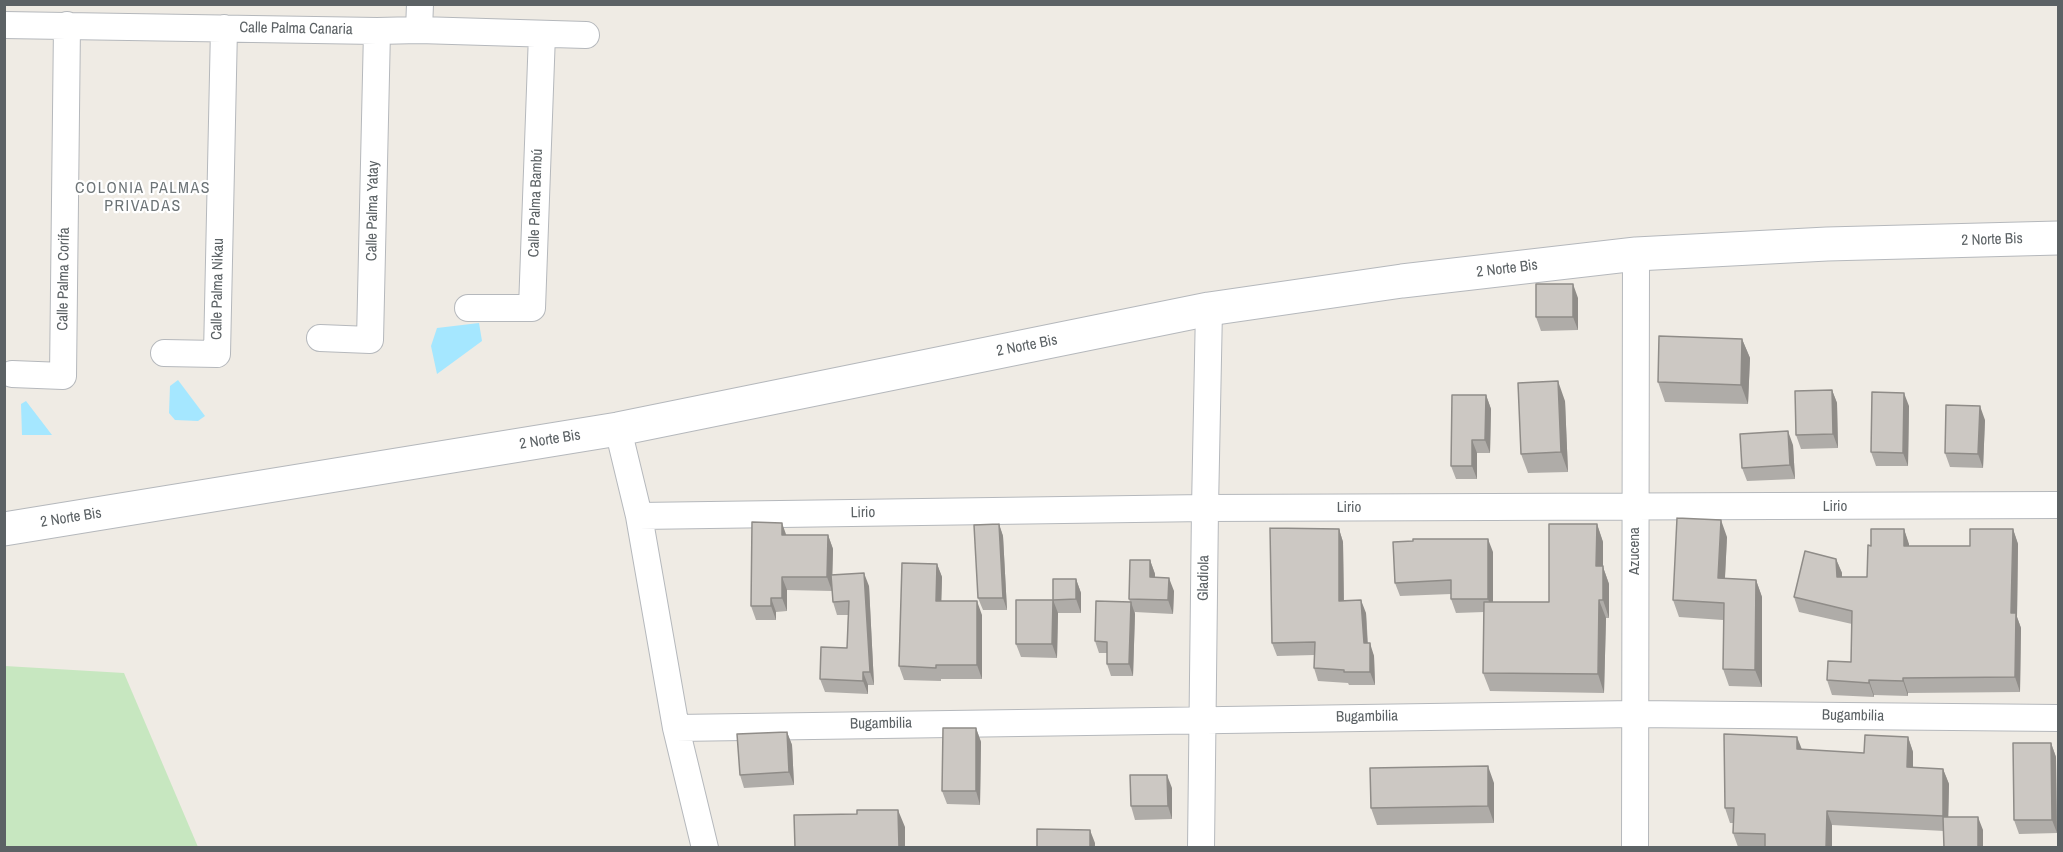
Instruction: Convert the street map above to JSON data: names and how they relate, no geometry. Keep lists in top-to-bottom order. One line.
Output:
{"streets":{"street":["Calle Palma Canaria","Calle Palma Bambú","Calle Palma Yatay","2 Norte Bis","Calle Palma Corifa","Calle Palma Nikau","Lirio","Azucena","Gladiola","Bugambilia"]},"crossings":[["Calle Palma Canaria","Calle Palma Bambú"],["Calle Palma Canaria","Calle Palma Yatay"],["Calle Palma Canaria","Calle Palma Corifa"],["Calle Palma Canaria","Calle Palma Nikau"],["2 Norte Bis","Azucena"],["2 Norte Bis","Gladiola"],["Lirio","Azucena"],["Lirio","Gladiola"],["Azucena","Bugambilia"],["Gladiola","Bugambilia"]],"districts":["COLONIA PALMAS PRIVADAS"]}
